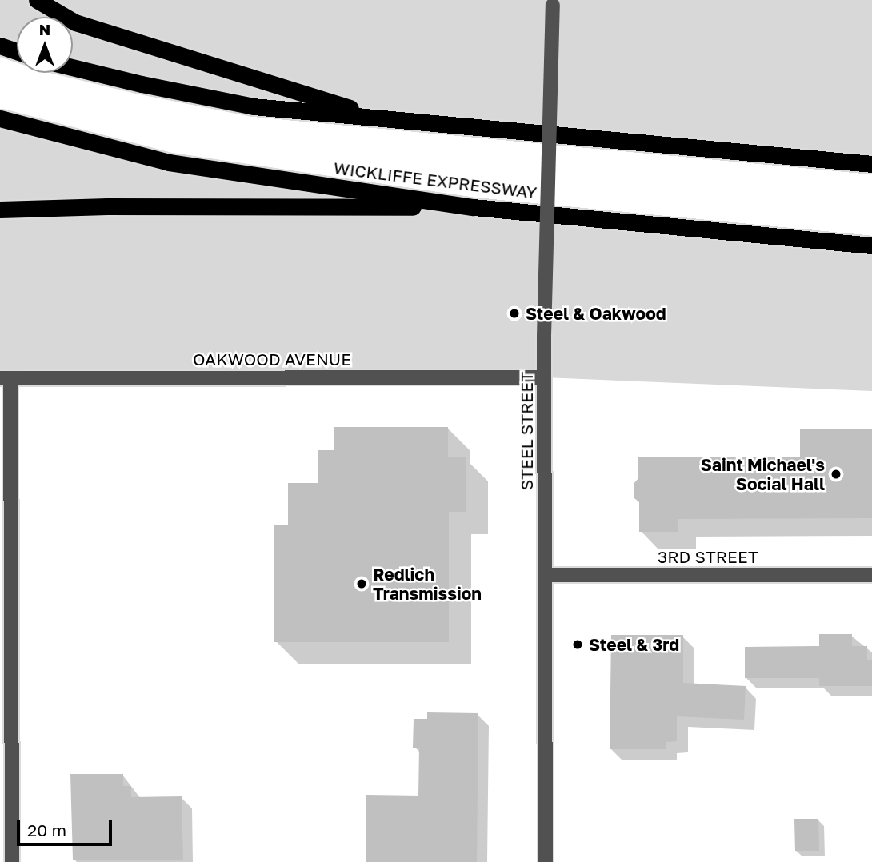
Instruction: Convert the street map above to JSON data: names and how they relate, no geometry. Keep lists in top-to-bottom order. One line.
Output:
{"streets":{"highway":["WICKLIFFE EXPRESSWAY"],"street":["OAKWOOD AVENUE","STEEL STREET","3RD STREET"]},"crossings":[["OAKWOOD AVENUE","STEEL STREET"],["STEEL STREET","3RD STREET"]],"places":["Steel & Oakwood","Saint Michael's Social Hall","Redlich Transmission","Steel & 3rd"],"scale_bar":"20 m","north":"top"}
